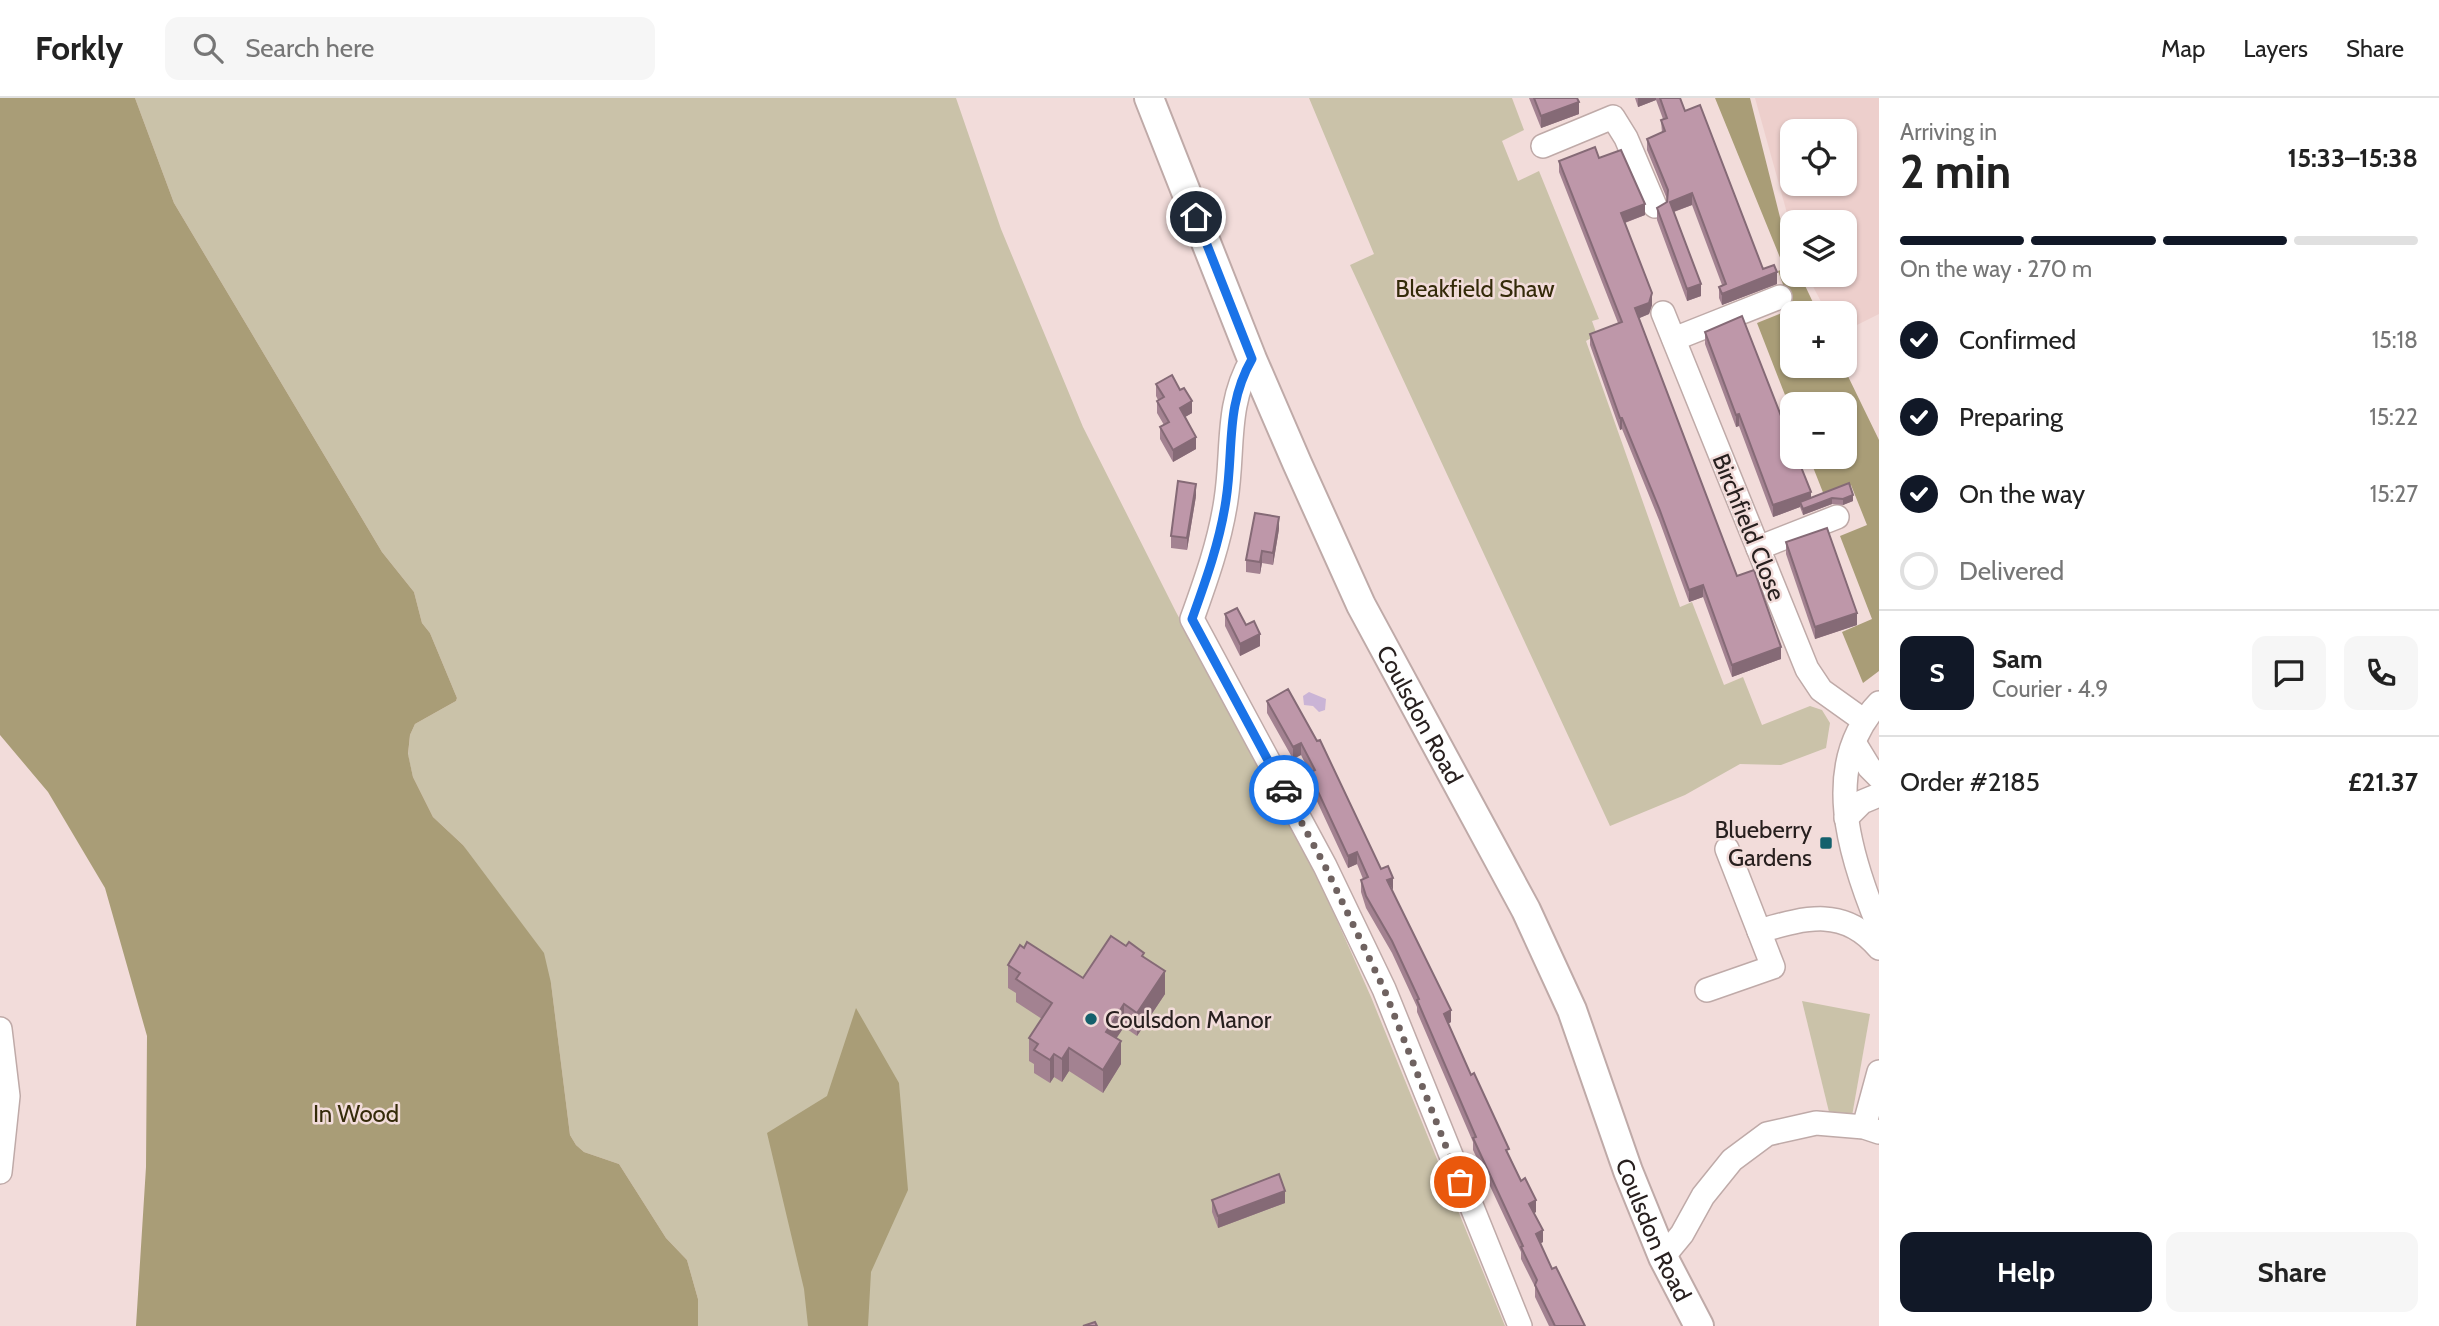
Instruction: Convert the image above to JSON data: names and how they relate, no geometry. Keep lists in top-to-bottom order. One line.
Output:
{"streets":{"main road":["Coulsdon Road"],"street":["Birchfield Close"]},"parks":["Bleakfield Shaw","In Wood"],"places":{"transit":["Blueberry Gardens"],"other":["Coulsdon Manor"]},"page":{"header":"Forkly","search":"Search here","nav":["Map","Layers","Share"],"heading":["2 min","Arriving in","15:33–15:38"],"panel":["Sam","Courier · 4.9","Order #2185","£21.37"],"map_buttons":["+","−"],"bar":"On the way · 270 m","list":[["Confirmed","15:18"],["Preparing","15:22"],["On the way","15:27"],"Delivered"],"round":"S","buttons":["Help","Share"]}}
